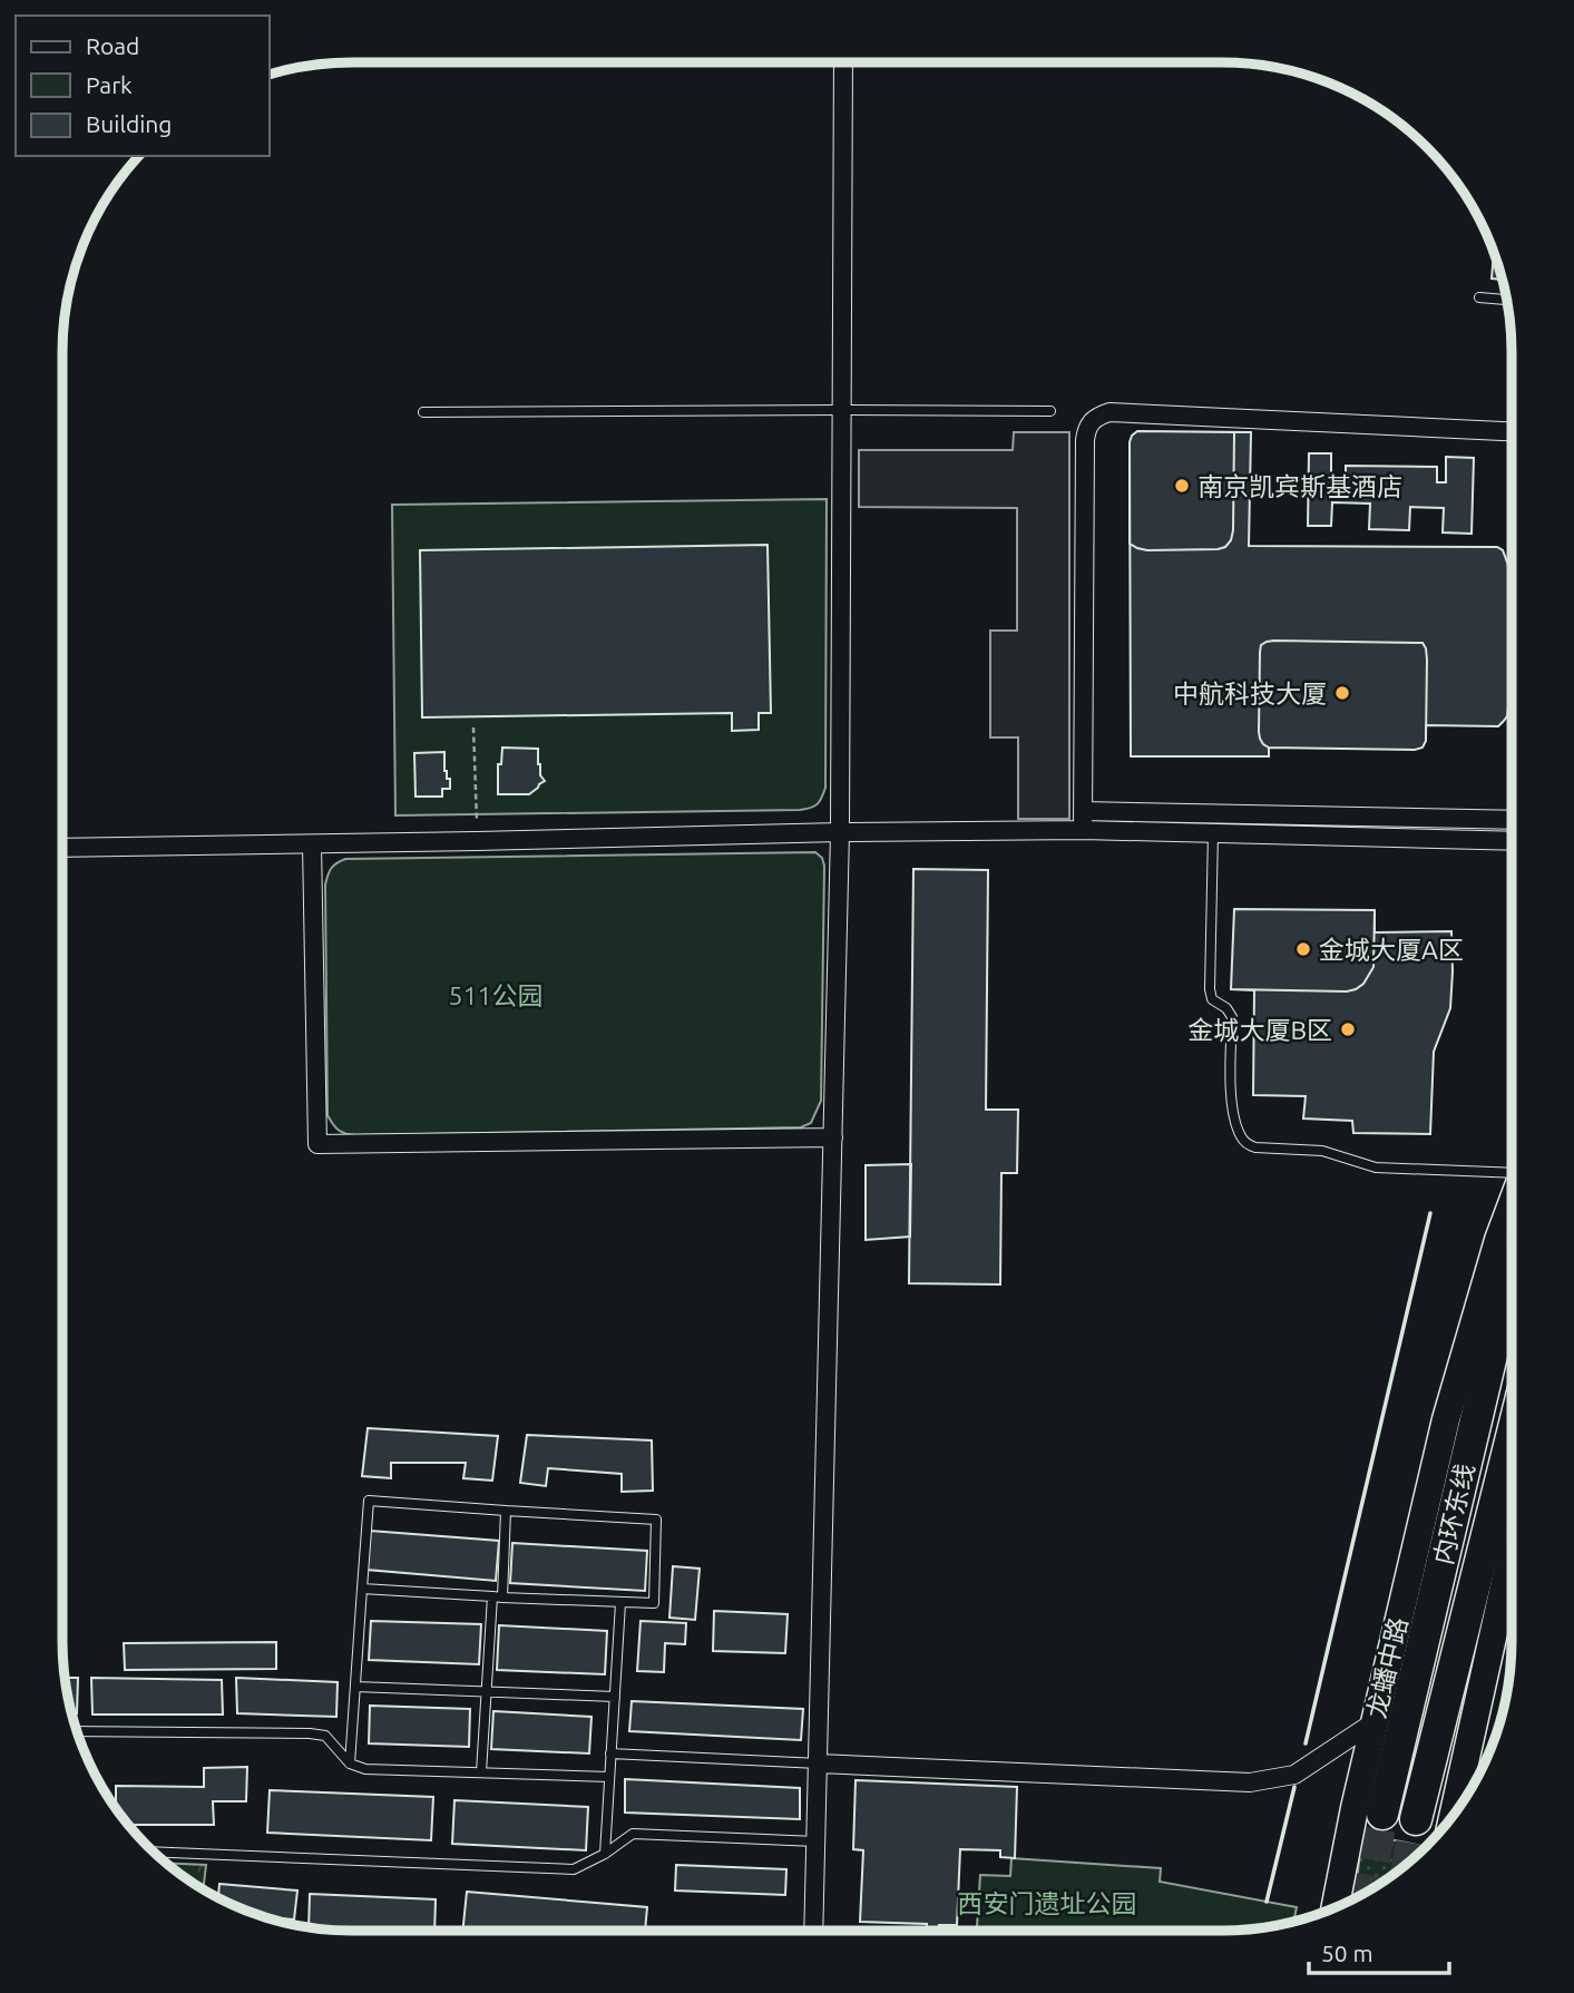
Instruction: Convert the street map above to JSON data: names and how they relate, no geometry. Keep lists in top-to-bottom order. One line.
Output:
{"streets":{"highway":["内环东线"],"main road":["龙蟠中路"]},"parks":["511公园","西安门遗址公园"],"places":["南京凯宾斯基酒店","中航科技大厦","金城大厦A区","金城大厦B区"],"legend":["Road","Park","Building"],"scale_bar":"50 m"}
